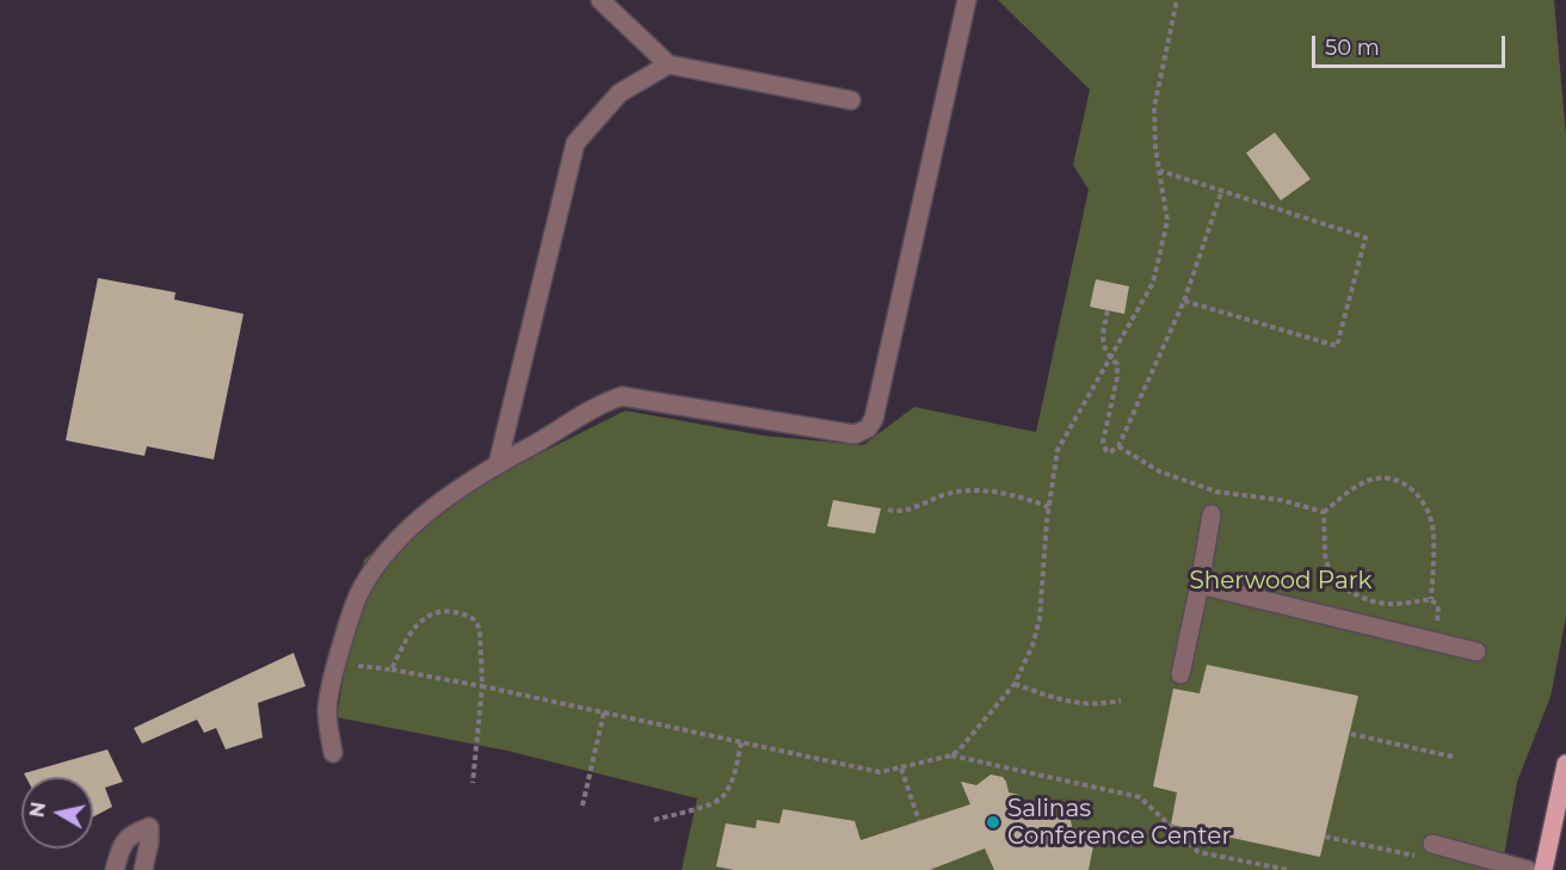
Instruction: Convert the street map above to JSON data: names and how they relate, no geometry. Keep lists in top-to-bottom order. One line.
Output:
{"parks":["Sherwood Park"],"places":["Salinas Conference Center"],"scale_bar":"50 m","north":"left"}
